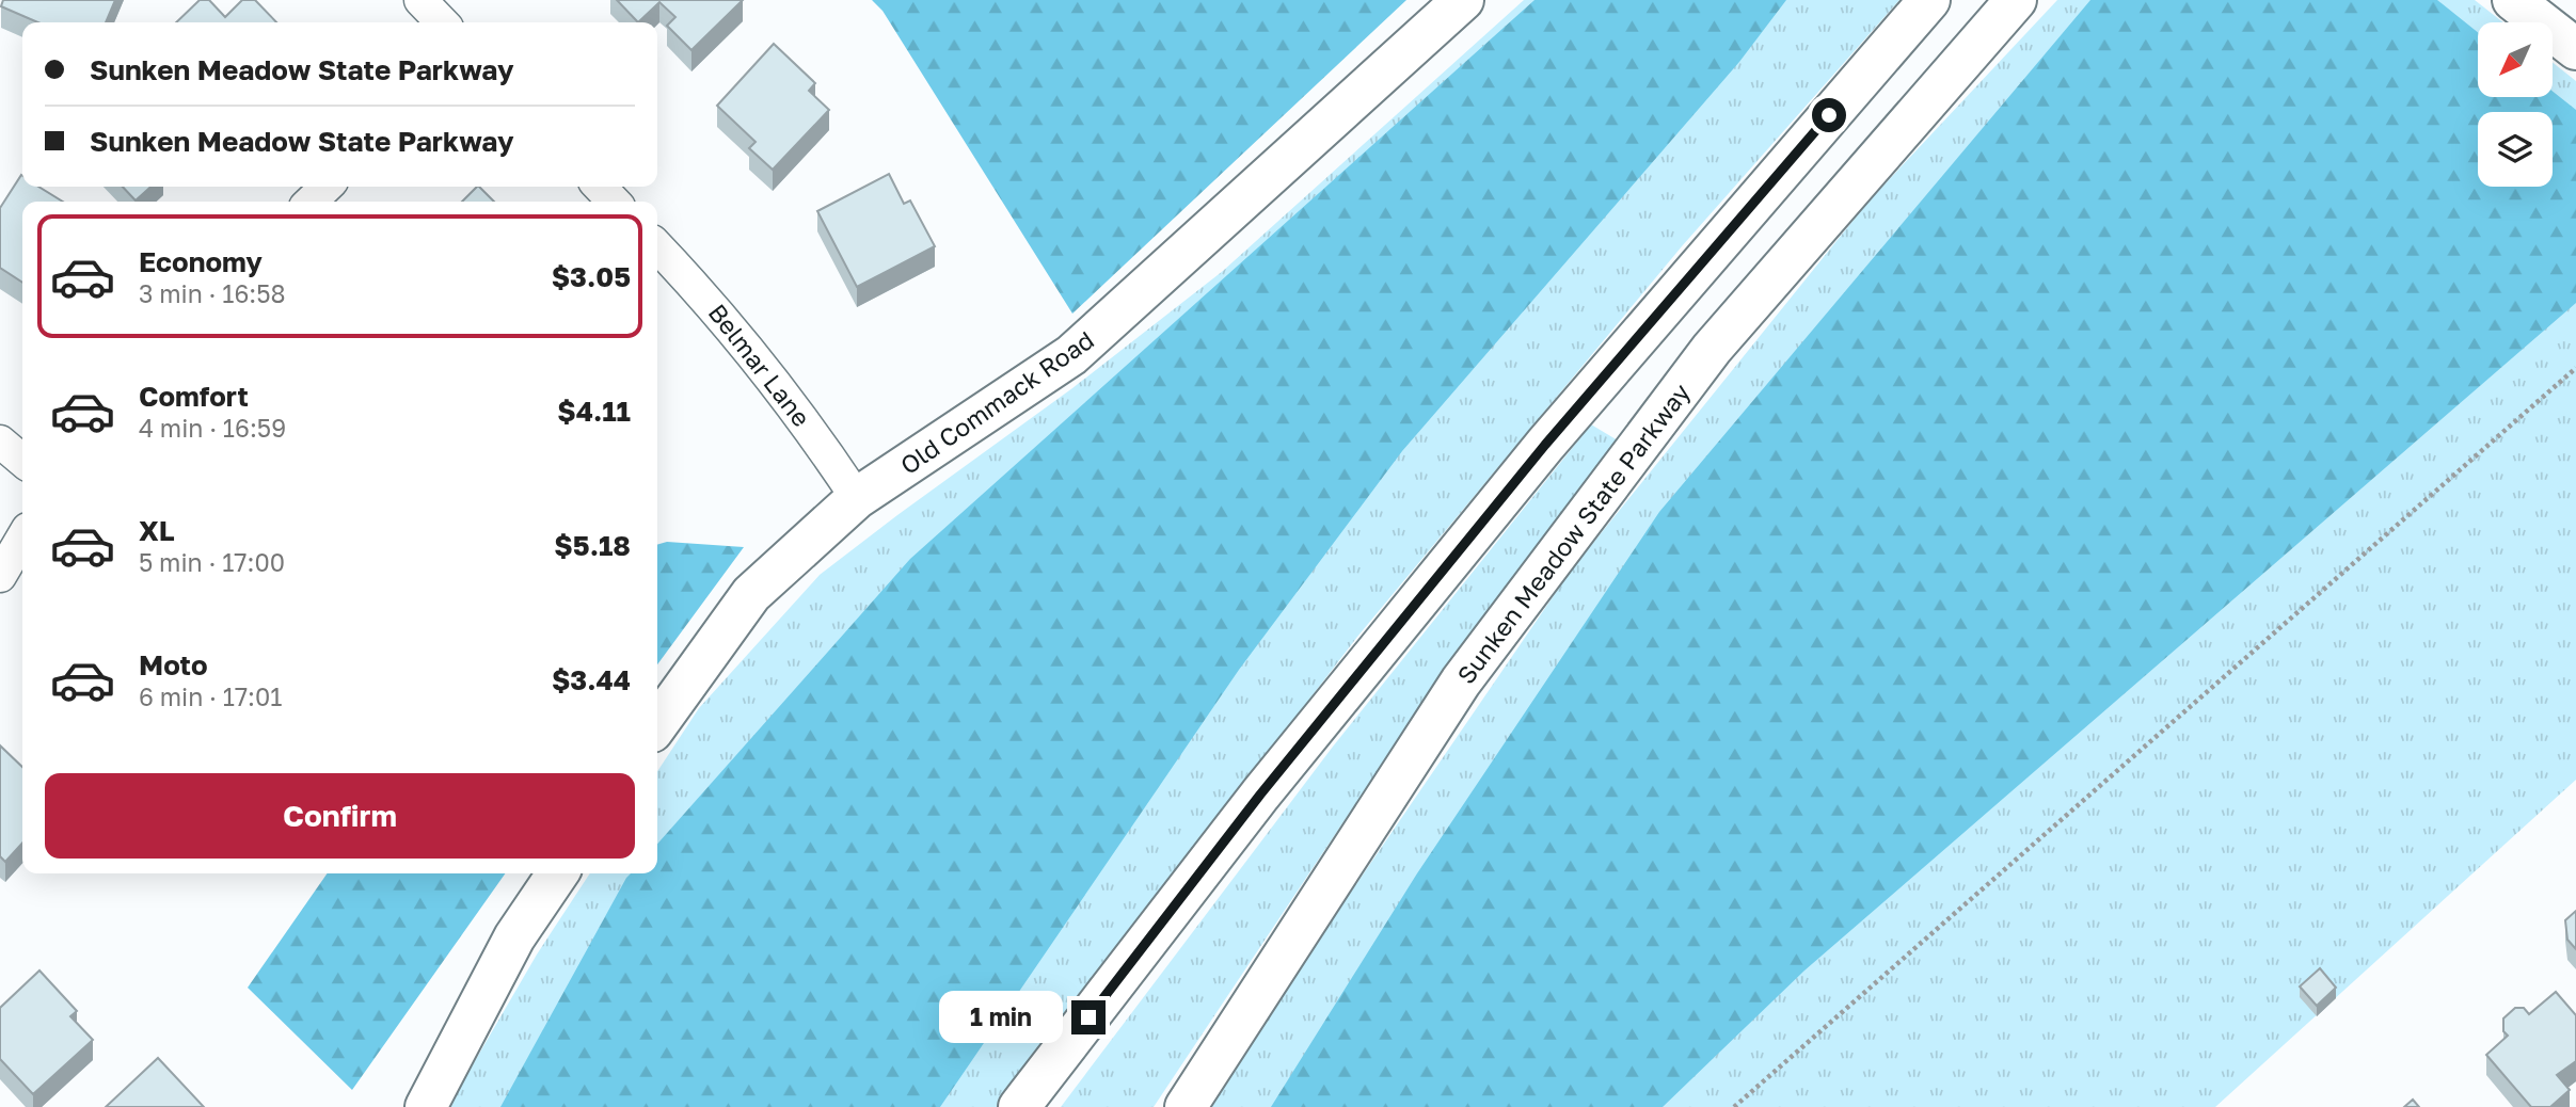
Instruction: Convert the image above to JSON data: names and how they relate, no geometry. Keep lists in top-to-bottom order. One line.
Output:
{"streets":{"main road":["Old Commack Road","Sunken Meadow State Parkway"],"street":["Belmar Lane"]},"crossings":[["Belmar Lane","Old Commack Road"]],"north":"bottom left","page":{"banner":["Sunken Meadow State Parkway","Sunken Meadow State Parkway"],"list":[{"name":"Economy","note":"3 min · 16:58","value":"$3.05"},{"name":"Comfort","note":"4 min · 16:59","value":"$4.11"},{"name":"XL","note":"5 min · 17:00","value":"$5.18"},{"name":"Moto","note":"6 min · 17:01","value":"$3.44"}],"buttons":"Confirm","bubble":"1 min"}}
